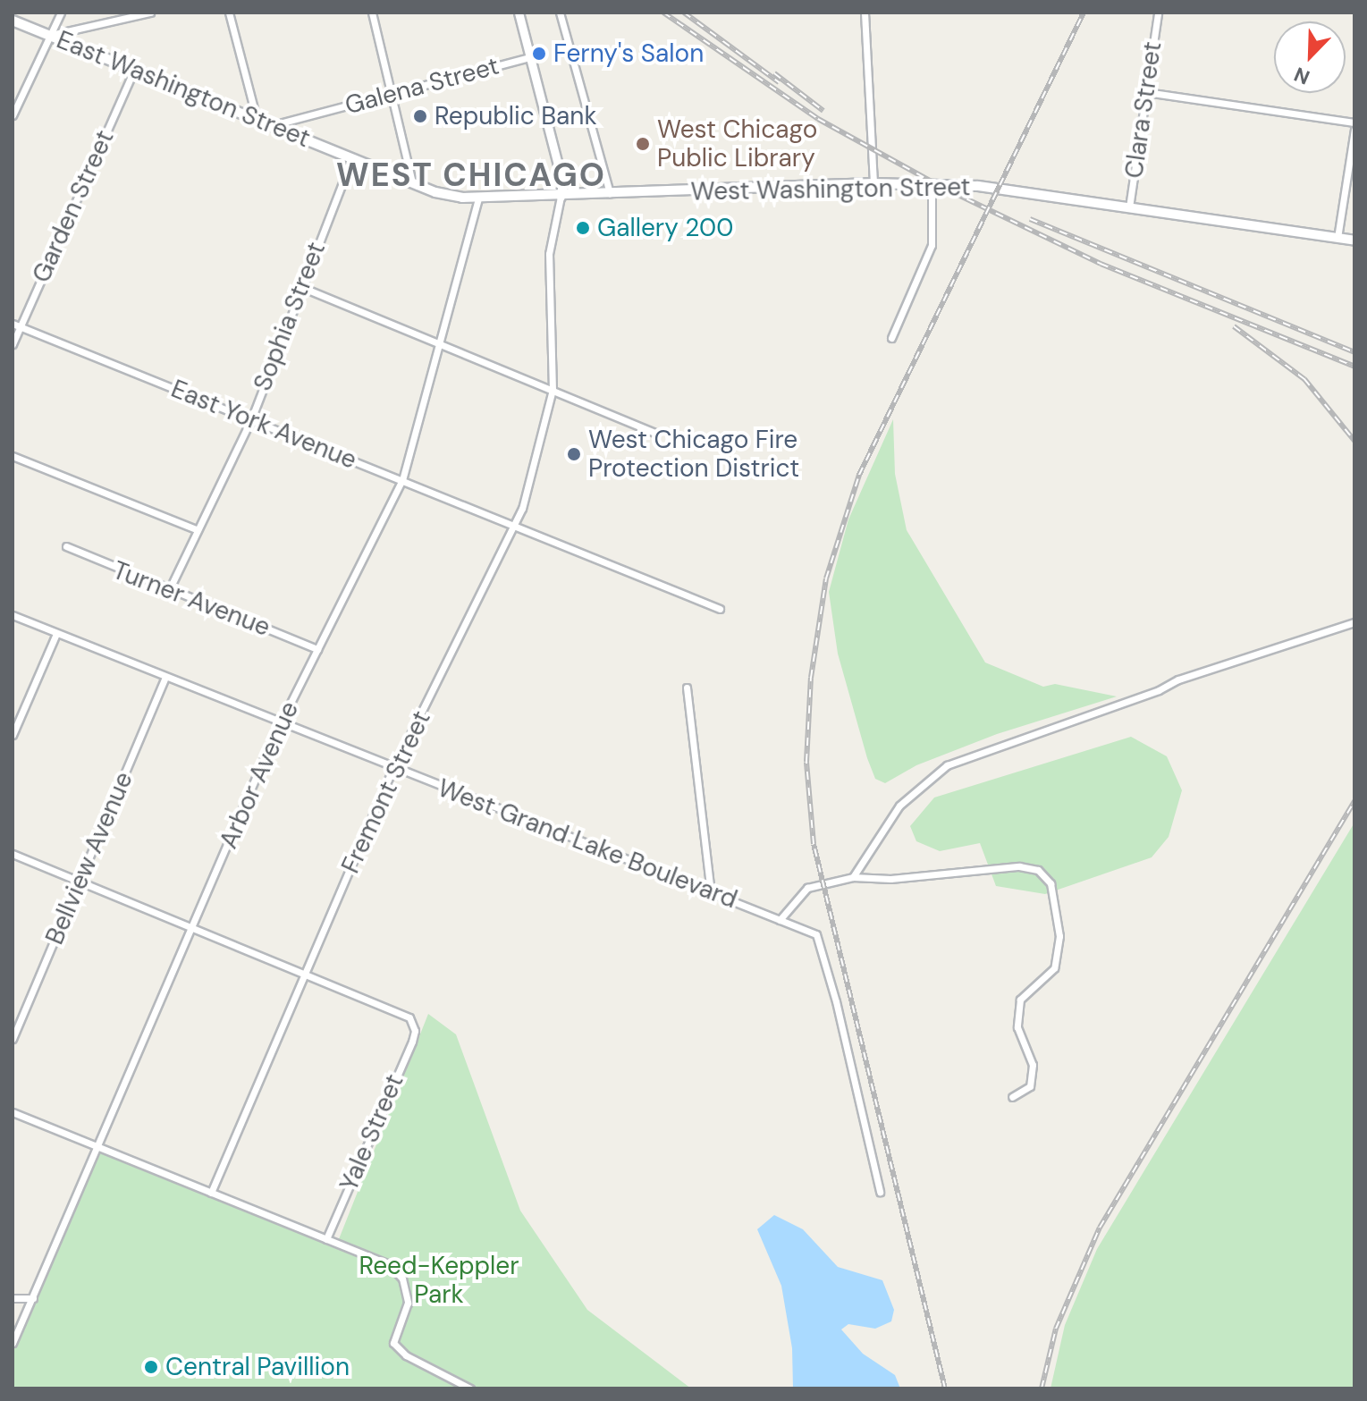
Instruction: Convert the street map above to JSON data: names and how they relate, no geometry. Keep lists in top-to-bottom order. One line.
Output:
{"streets":{"main road":["East Washington Street","West Washington Street"],"street":["Galena Street","Clara Street","Garden Street","Sophia Street","East York Avenue","Turner Avenue","Arbor Avenue","Fremont Street","West Grand Lake Boulevard","Bellview Avenue","Yale Street"]},"crossings":[["Galena Street","East Washington Street"],["East Washington Street","West Washington Street"],["East Washington Street","Garden Street"],["East Washington Street","Sophia Street"],["East Washington Street","Arbor Avenue"],["East Washington Street","Fremont Street"],["Clara Street","West Washington Street"],["West Washington Street","Fremont Street"],["Garden Street","East York Avenue"],["Sophia Street","East York Avenue"],["Sophia Street","Turner Avenue"],["East York Avenue","Arbor Avenue"],["East York Avenue","Fremont Street"],["Turner Avenue","Arbor Avenue"],["Arbor Avenue","West Grand Lake Boulevard"],["Fremont Street","West Grand Lake Boulevard"],["Fremont Street","Yale Street"],["West Grand Lake Boulevard","Bellview Avenue"]],"districts":["WEST CHICAGO"],"parks":["Reed-Keppler Park"],"places":["Ferny's Salon","Republic Bank","West Chicago Public Library","Gallery 200","West Chicago Fire Protection District","Central Pavillion"],"north":"bottom left"}
